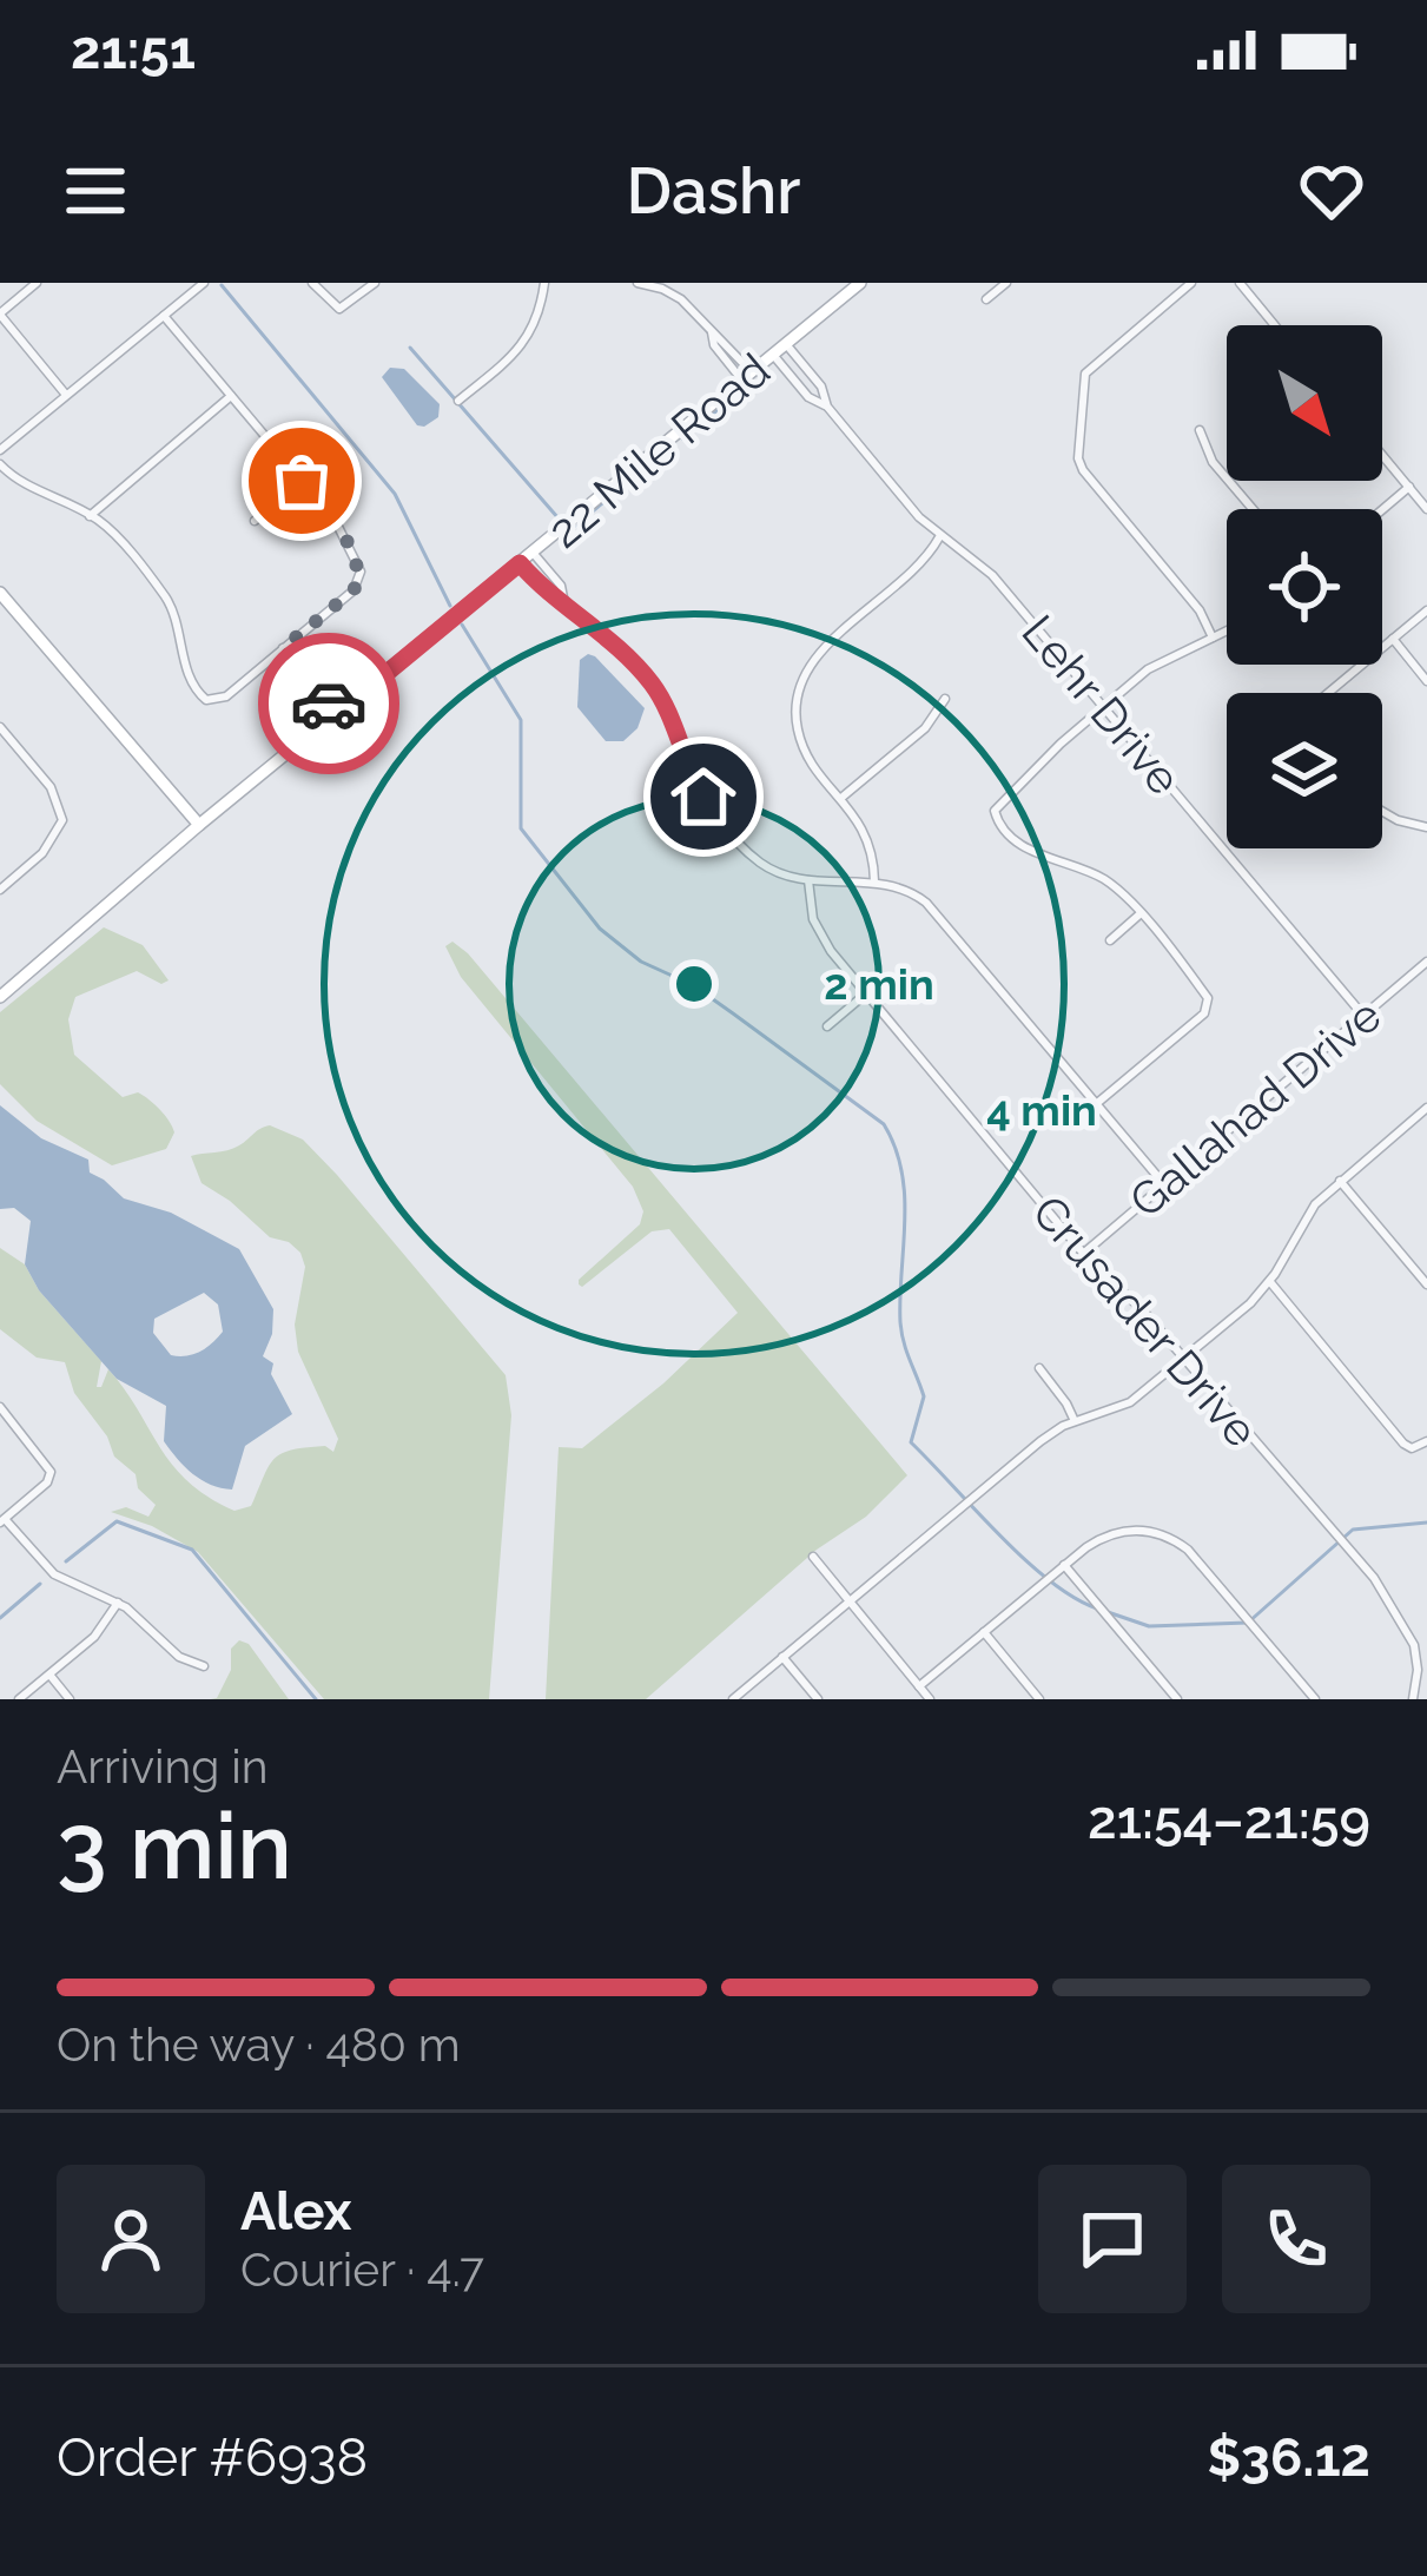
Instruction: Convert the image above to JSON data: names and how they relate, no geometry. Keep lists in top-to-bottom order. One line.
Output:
{"streets":{"street":["22 Mile Road","Lehr Drive","Gallahad Drive","Crusader Drive"]},"crossings":[["22 Mile Road","Lehr Drive"],["Lehr Drive","Gallahad Drive"],["Gallahad Drive","Crusader Drive"]],"north":"bottom right","page":{"status":"21:51","header":"Dashr","heading":["3 min","Arriving in","21:54–21:59"],"panel":["Alex","Courier · 4.7","Order #6938","$36.12"],"bar":"On the way · 480 m"},"rings":["2 min","4 min"]}
